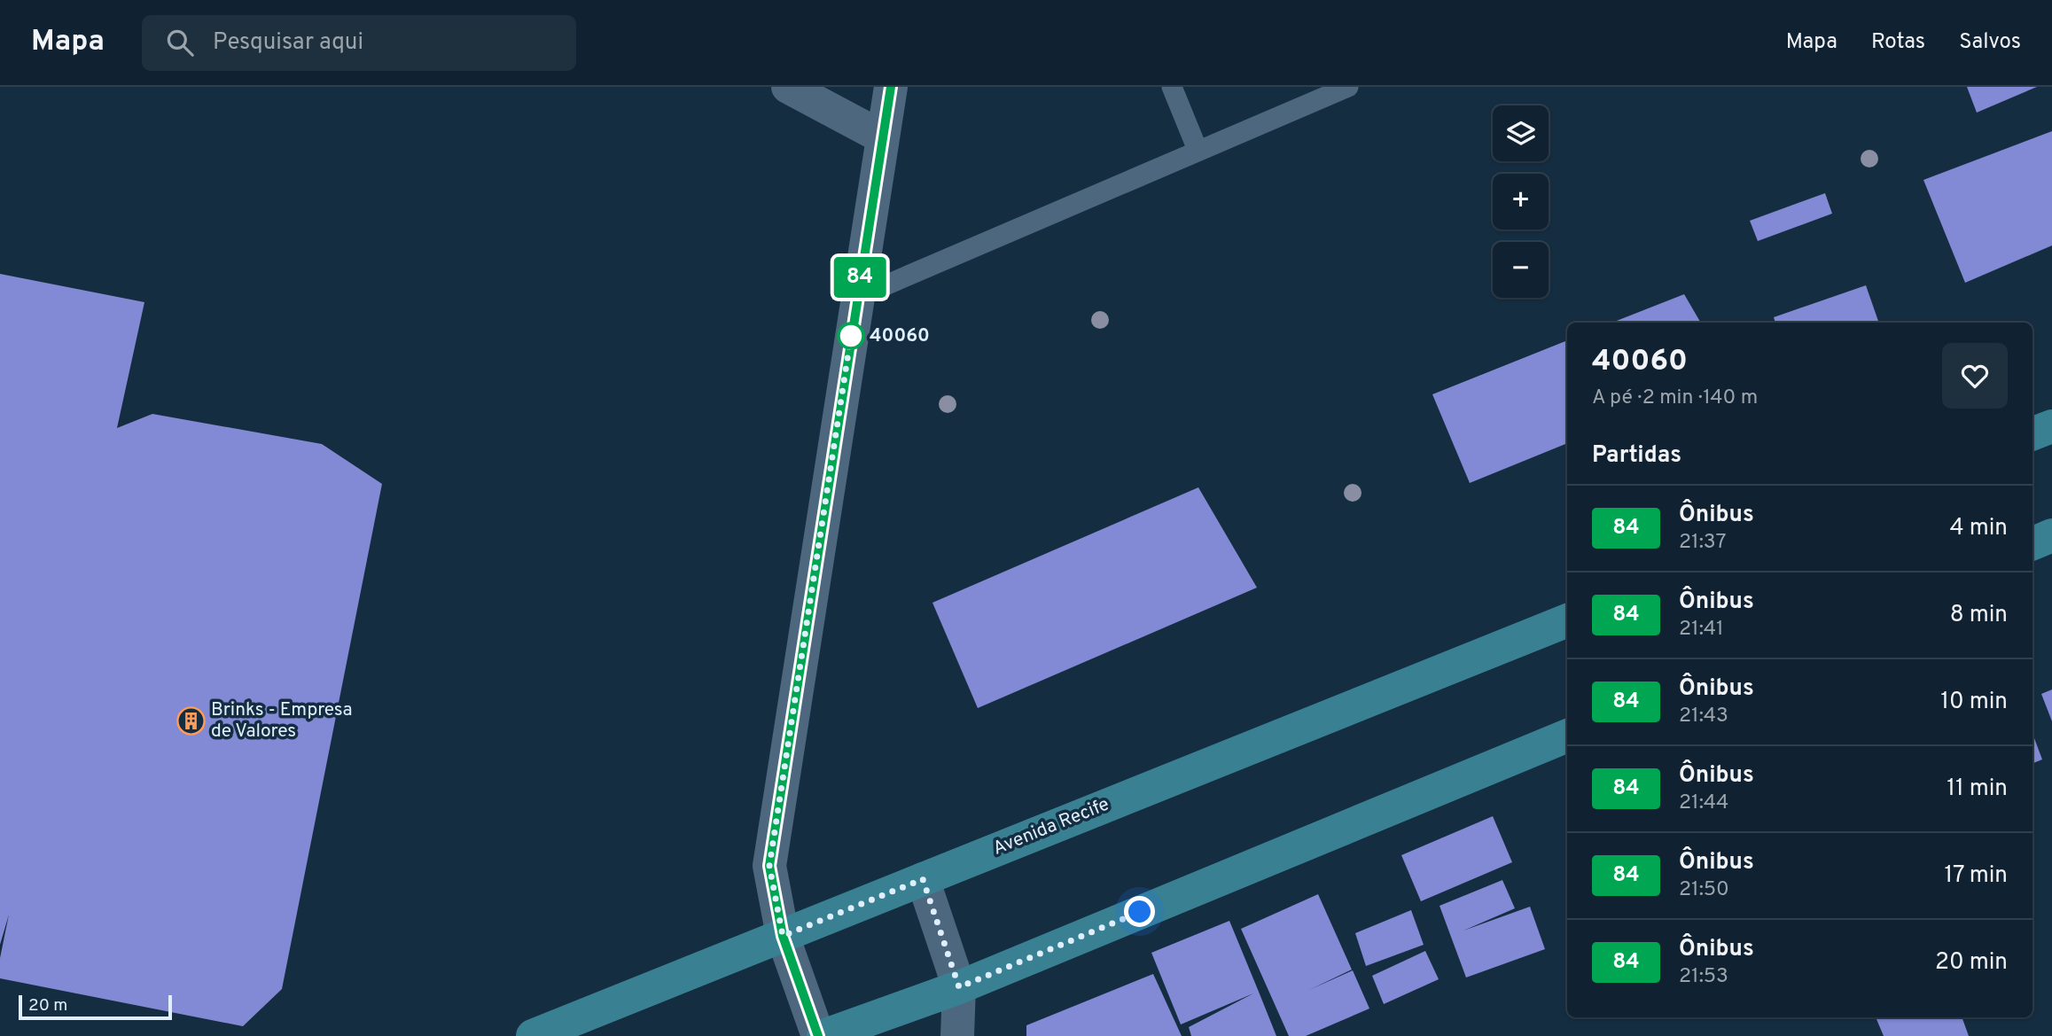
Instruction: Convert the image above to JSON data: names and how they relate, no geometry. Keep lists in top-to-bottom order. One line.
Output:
{"streets":{"main road":["Avenida Recife"]},"places":{"other":["40060"],"building":["Brinks - Empresa de Valores"]},"lines":["bus line 84"],"scale_bar":"20 m","page":{"header":"Mapa","search":"Pesquisar aqui","nav":["Mapa","Rotas","Salvos"],"on_map":"84","map_buttons":["+","−"],"heading":[["40060","A pé · 2 min · 140 m"],"Partidas"],"list":[{"mark":"84","name":"Ônibus","note":"21:37","value":"4 min"},{"mark":"84","name":"Ônibus","note":"21:41","value":"8 min"},{"mark":"84","name":"Ônibus","note":"21:43","value":"10 min"},{"mark":"84","name":"Ônibus","note":"21:44","value":"11 min"},{"mark":"84","name":"Ônibus","note":"21:50","value":"17 min"},{"mark":"84","name":"Ônibus","note":"21:53","value":"20 min"}],"scale":"20 m"}}
